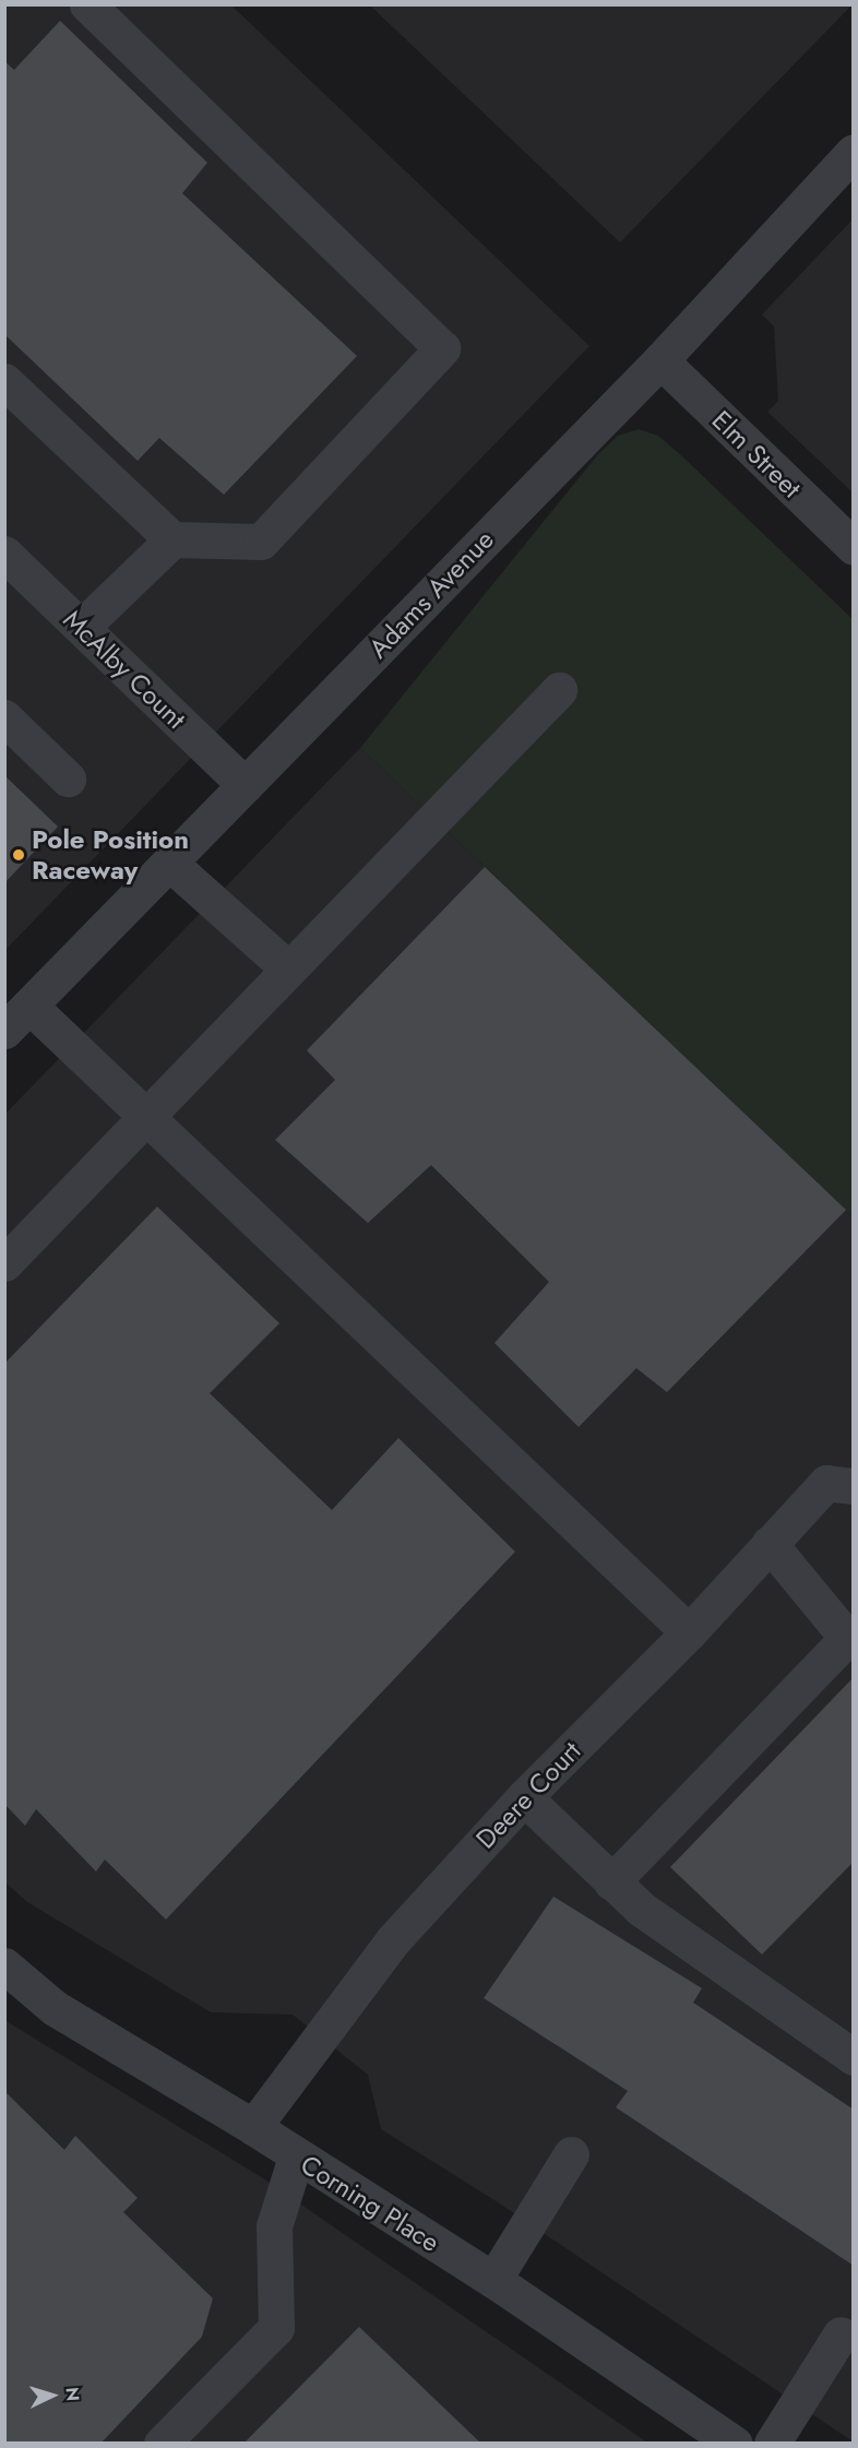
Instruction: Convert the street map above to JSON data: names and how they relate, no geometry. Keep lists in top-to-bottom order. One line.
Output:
{"streets":{"street":["Elm Street","Adams Avenue","McAlby Count","Deere Court","Corning Place"]},"crossings":[["Elm Street","Adams Avenue"],["Adams Avenue","McAlby Count"],["Deere Court","Corning Place"]],"places":["Pole Position Raceway"],"north":"right"}
